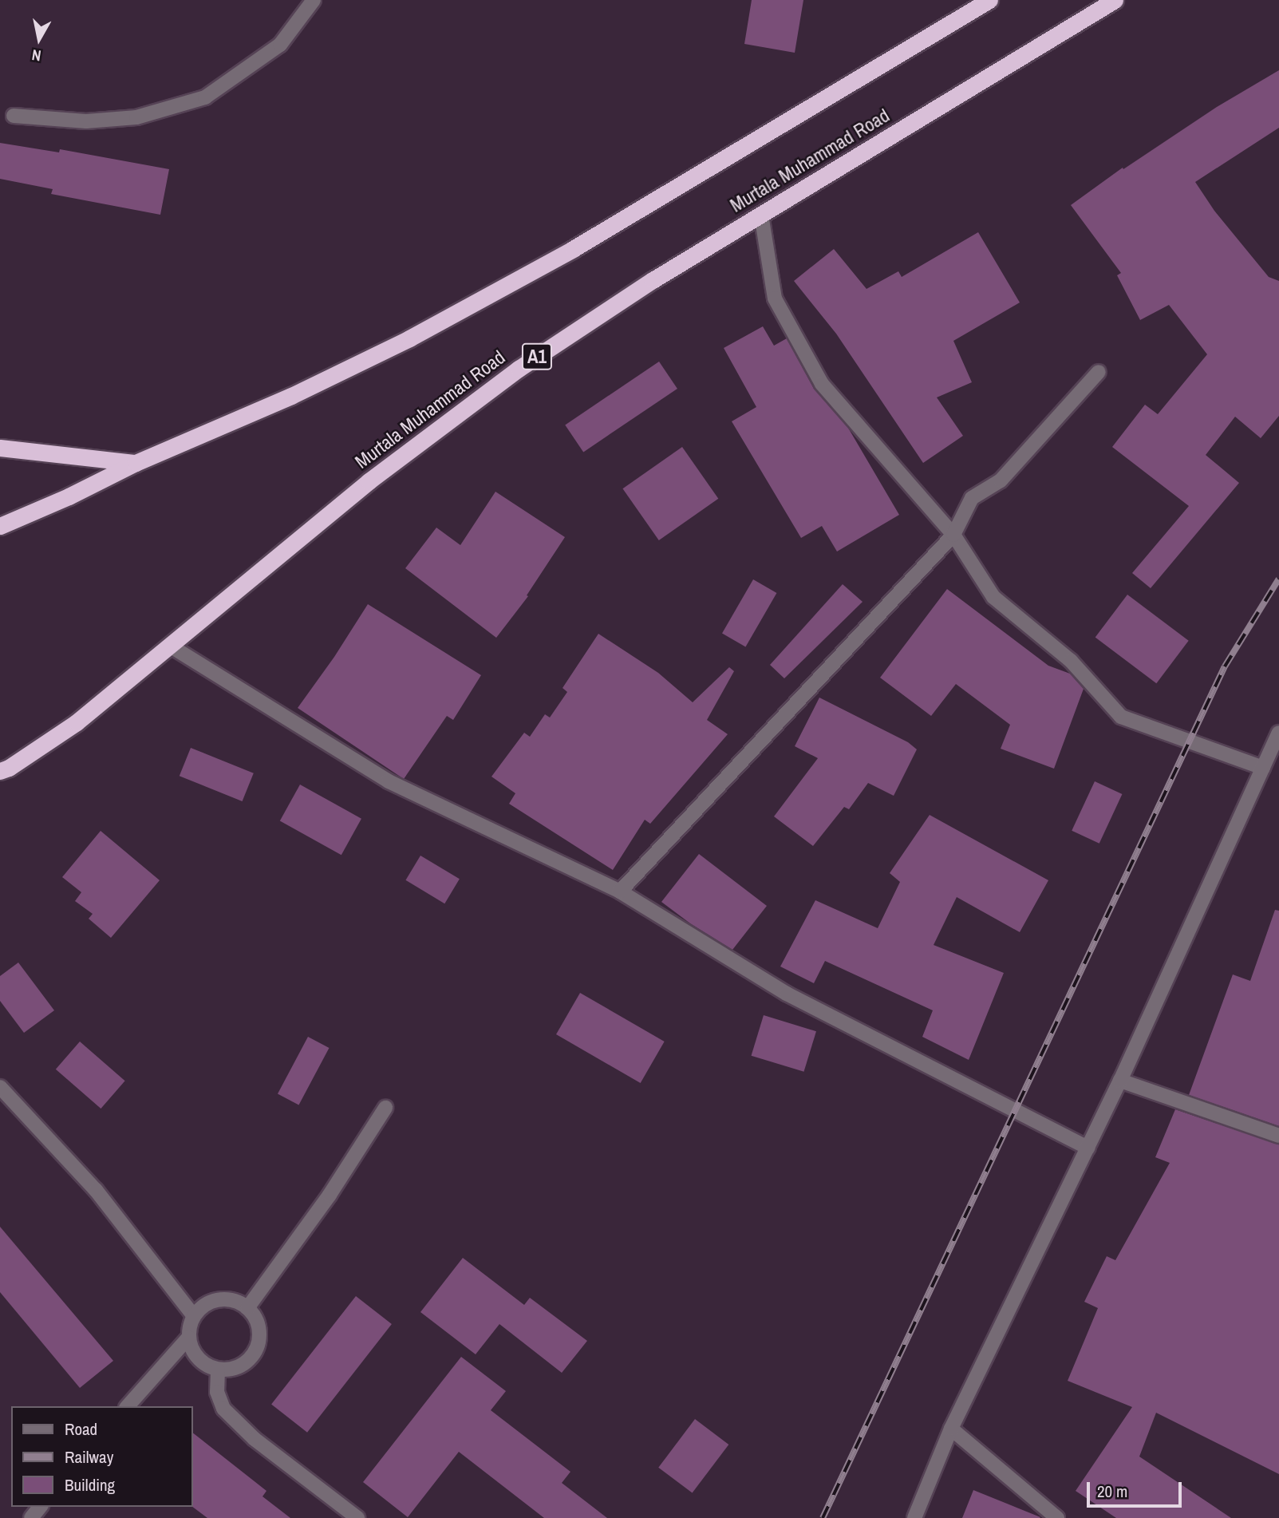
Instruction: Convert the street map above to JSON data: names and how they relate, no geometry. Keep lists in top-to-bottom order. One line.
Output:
{"streets":{"highway":["Murtala Muhammad Road","A1"]},"legend":["Road","Railway","Building"],"scale_bar":"20 m","north":"bottom"}
